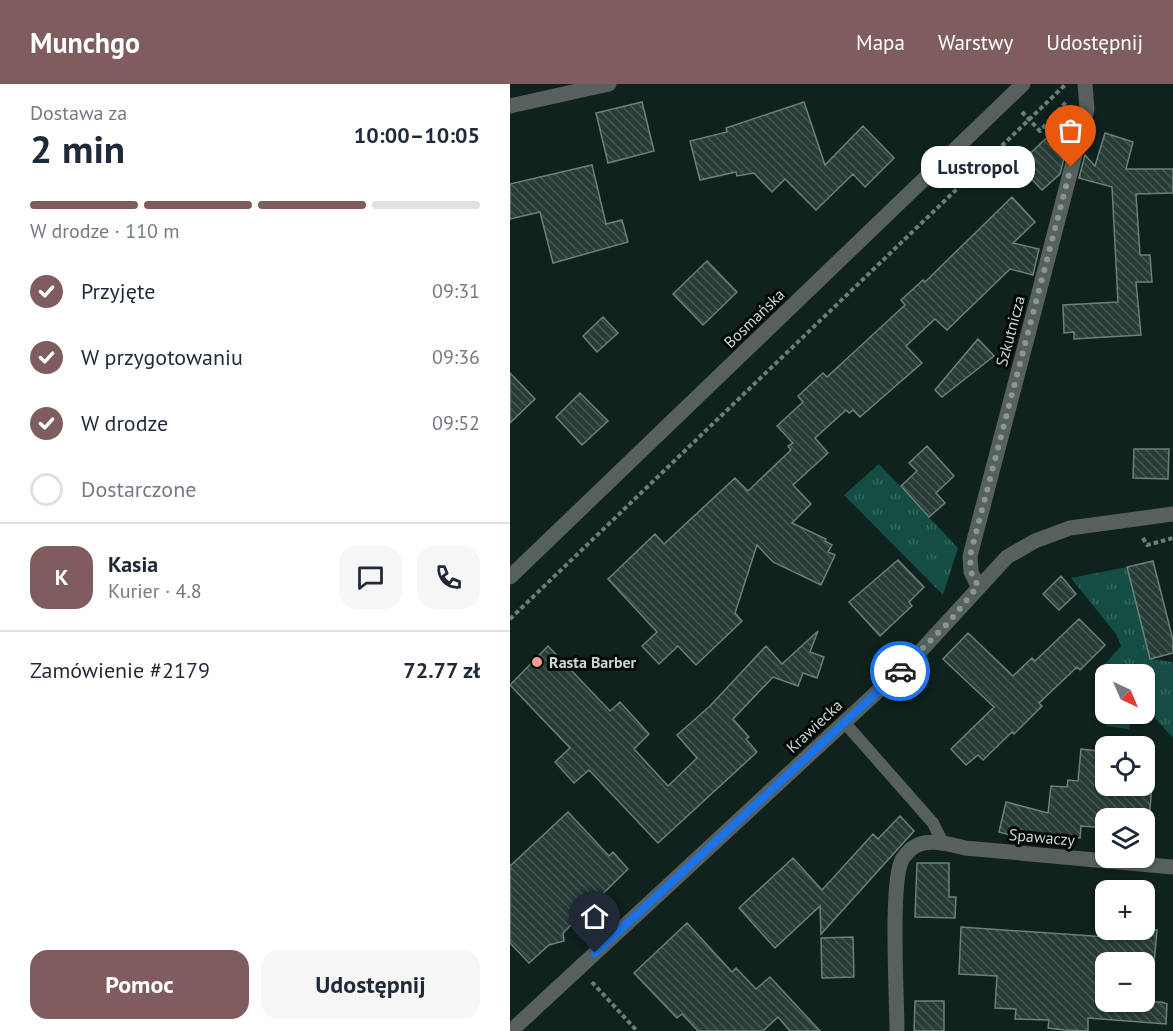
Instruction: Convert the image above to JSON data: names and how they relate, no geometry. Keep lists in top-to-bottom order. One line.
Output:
{"streets":{"street":["Bosmańska","Szkutnicza","Krawiecka","Spawaczy"]},"crossings":[["Szkutnicza","Krawiecka"]],"places":["Lustropol","Rasta Barber"],"north":"bottom right","page":{"header":"Munchgo","nav":["Mapa","Warstwy","Udostępnij"],"heading":["2 min","Dostawa za","10:00–10:05"],"panel":["Kasia","Kurier · 4.8","Zamówienie #2179","72.77 zł"],"bubble":"Lustropol","bar":"W drodze · 110 m","list":[["Przyjęte","09:31"],["W przygotowaniu","09:36"],["W drodze","09:52"],"Dostarczone"],"round":"K","map_buttons":["+","−"],"buttons":["Pomoc","Udostępnij"]}}
